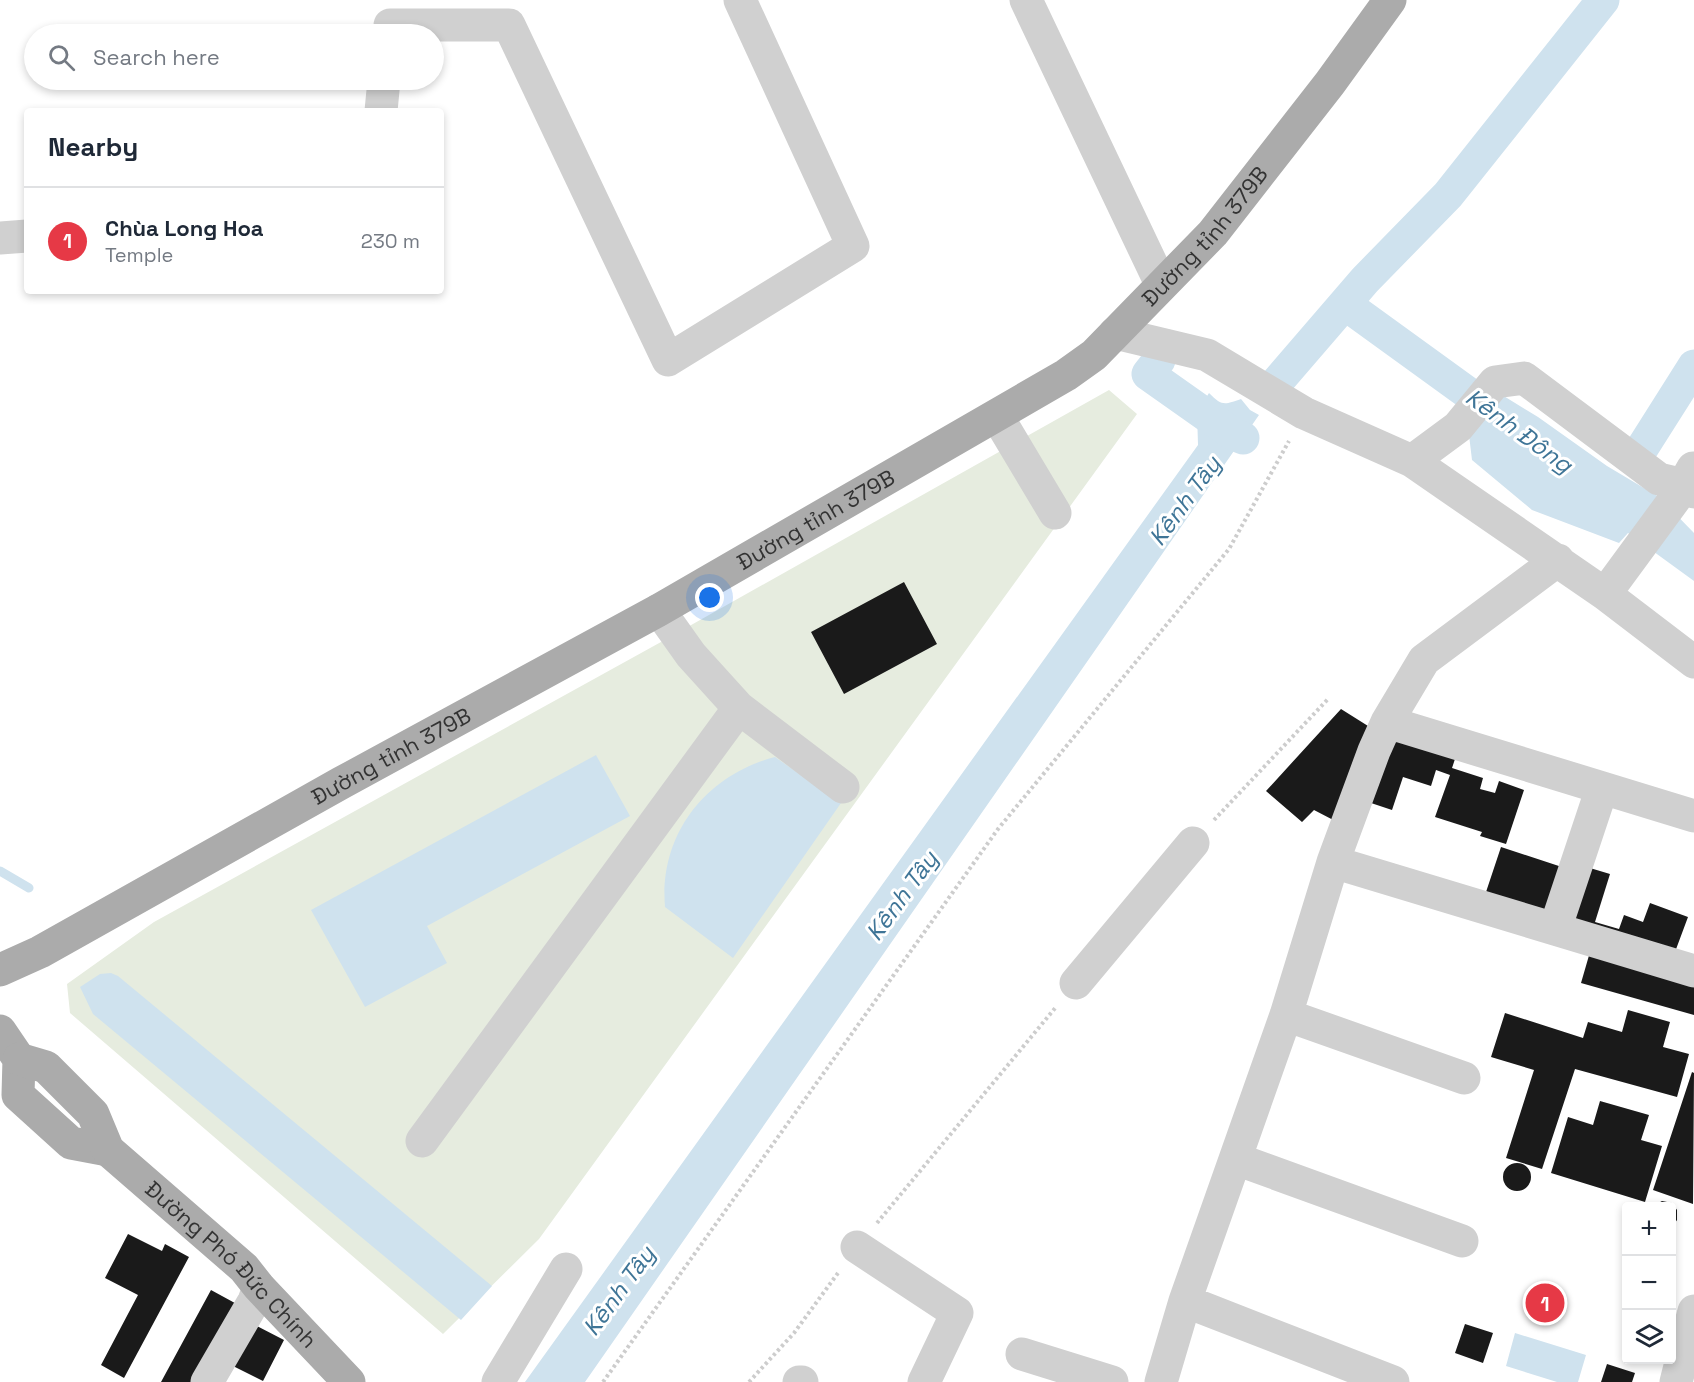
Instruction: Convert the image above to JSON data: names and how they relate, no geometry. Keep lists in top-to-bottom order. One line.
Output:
{"streets":{"main road":["Đường tỉnh 379B","Đường Phó Đức Chính"]},"water":["Kênh Đông","Kênh Tây"],"page":{"search":"Search here","heading":"Nearby","list":[{"mark":"1","name":"Chùa Long Hoa","note":"Temple","value":"230 m"}],"map_buttons":["+","−"],"pins":"1"}}
